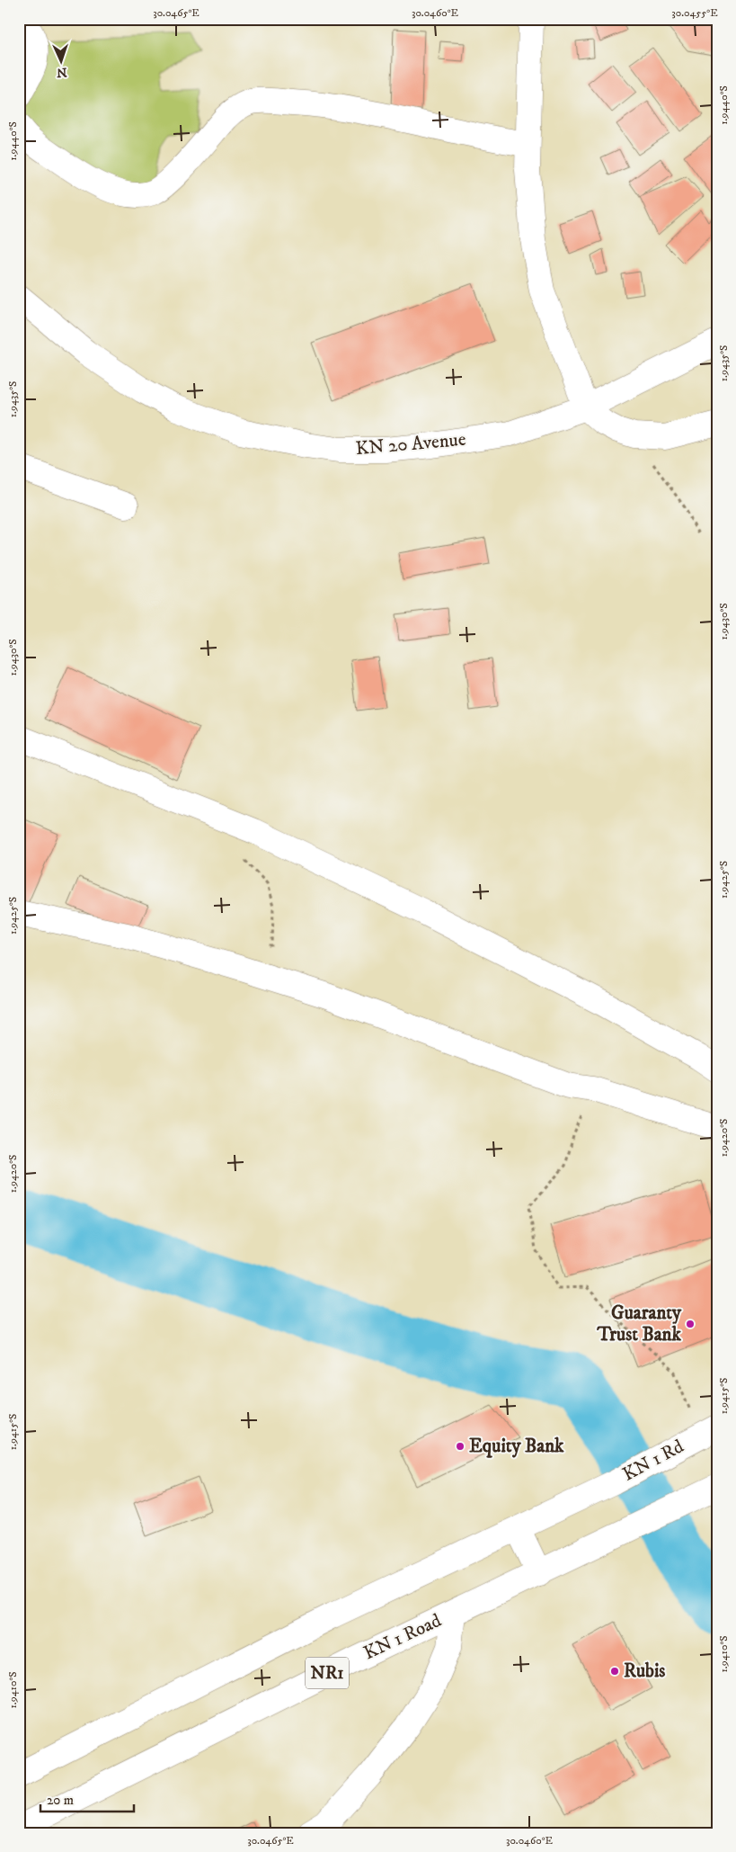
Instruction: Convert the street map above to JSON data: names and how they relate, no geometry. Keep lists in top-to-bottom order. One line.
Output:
{"streets":{"main road":["KN 20 Avenue","KN 1 Rd","KN 1 Road","NR1"]},"crossings":[["KN 1 Rd","NR1"]],"places":["Guaranty Trust Bank","Equity Bank","Rubis"],"scale_bar":"20 m","north":"bottom","coordinates":["30.0465°E","30.0460°E","30.0455°E","1.9440°S","1.9435°S","1.9430°S","1.9425°S","1.9420°S","1.9415°S","1.9410°S"]}
